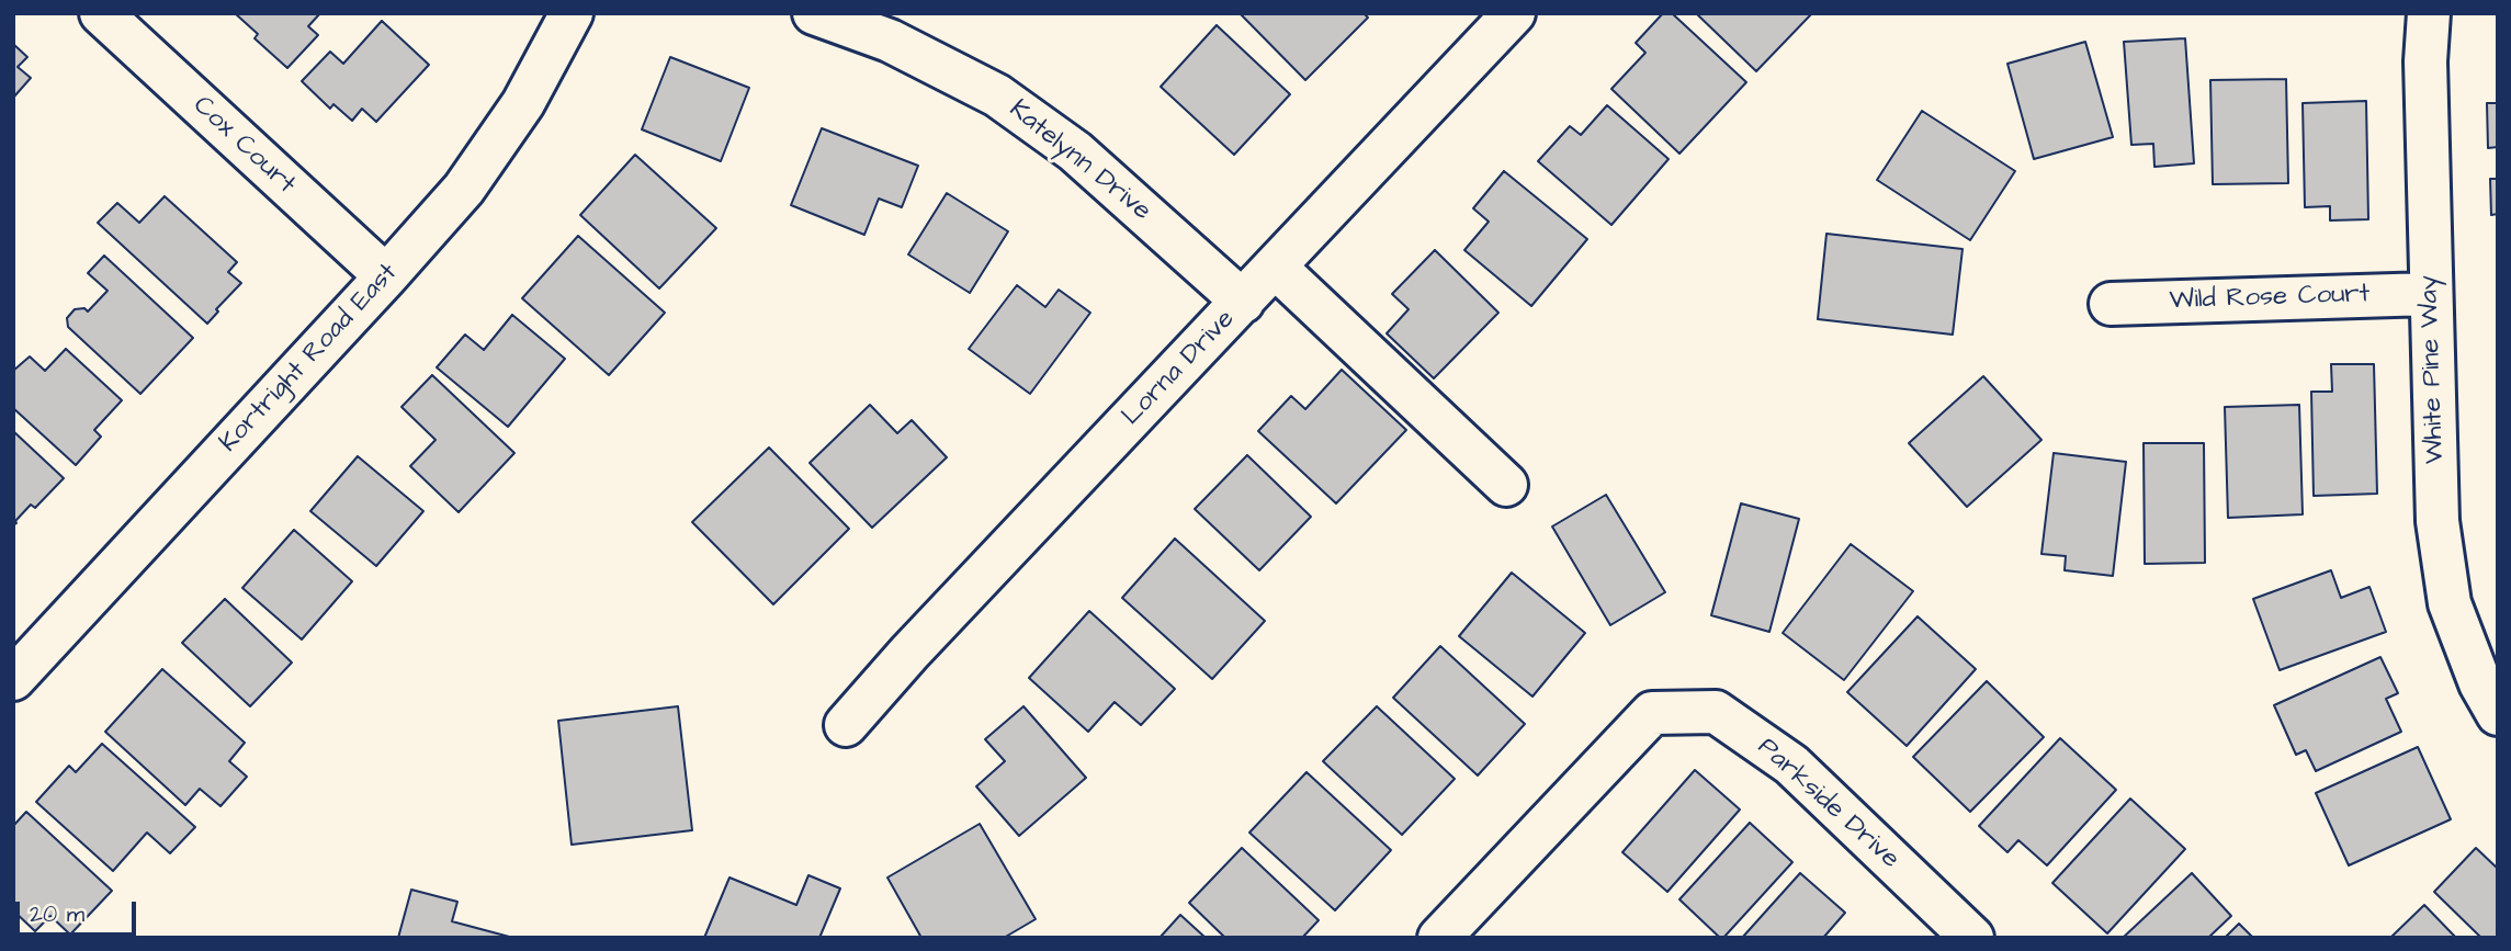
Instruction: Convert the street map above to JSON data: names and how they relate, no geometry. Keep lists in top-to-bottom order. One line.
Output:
{"streets":{"street":["Cox Court","Katelynn Drive","Wild Rose Court","Kortright Road East","Lorna Drive","White Pine Way","Parkside Drive"]},"crossings":[["Cox Court","Kortright Road East"],["Katelynn Drive","Lorna Drive"],["Wild Rose Court","White Pine Way"]],"scale_bar":"20 m"}
